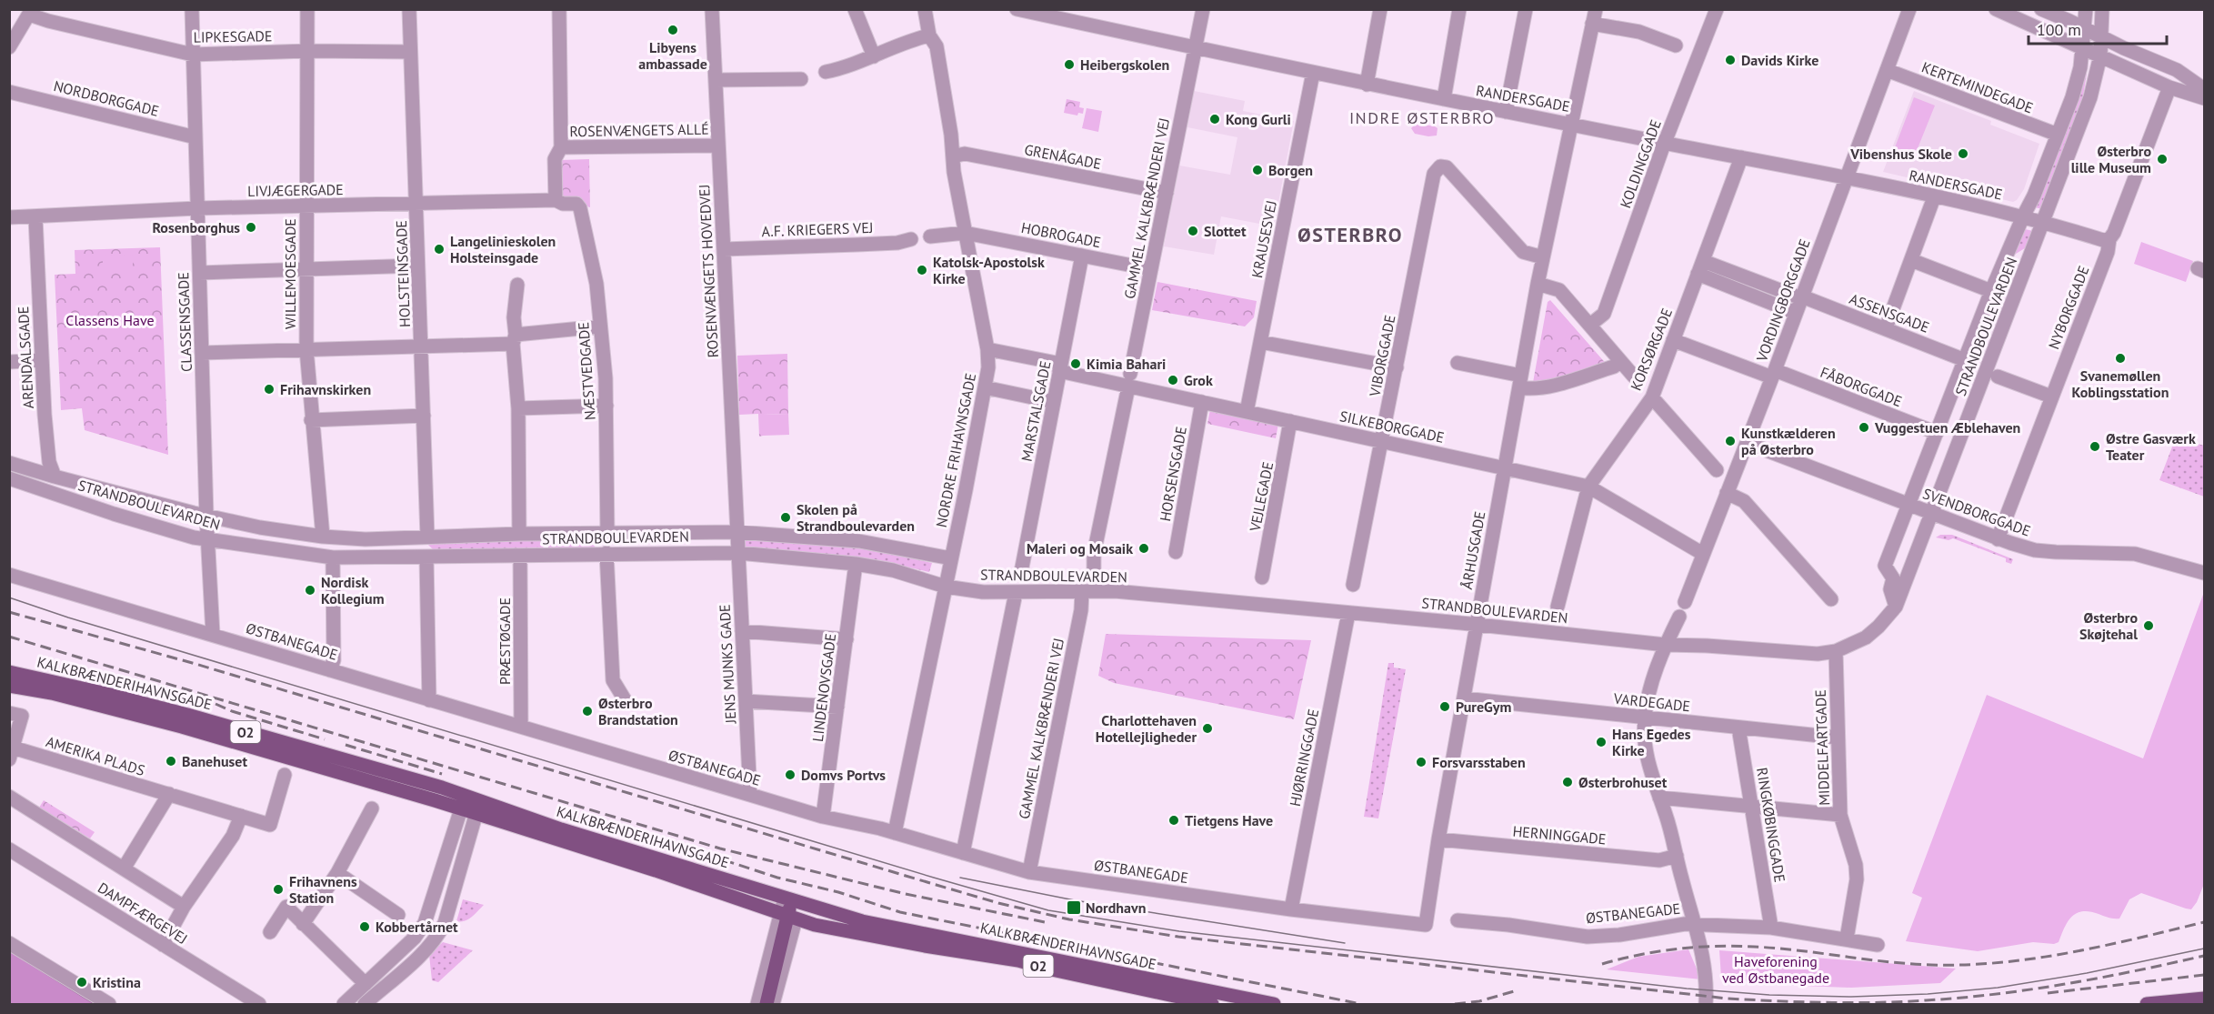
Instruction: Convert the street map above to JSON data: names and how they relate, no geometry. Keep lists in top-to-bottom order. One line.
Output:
{"streets":{"main road":["KALKBRÆNDERIHAVNSGADE","O2"],"street":["LIPKESGADE","KERTEMINDEGADE","NORDBORGGADE","RANDERSGADE","ROSENVÆNGETS ALLÉ","GRENÅGADE","KOLDINGGADE","LIVJÆGERGADE","GAMMEL KALKBRÆNDERI VEJ","A.F. KRIEGERS VEJ","HOBROGADE","KRAUSESVEJ","ROSENVÆNGETS HOVEDVEJ","WILLEMOESGADE","HOLSTEINSGADE","VORDINGBORGGADE","NYBORGGADE","ASSENSGADE","CLASSENSGADE","STRANDBOULEVARDEN","KORSØRGADE","VIBORGGADE","ARENDALSGADE","NÆSTVEDGADE","FÅBORGGADE","MARSTALSGADE","SILKEBORGGADE","NORDRE FRIHAVNSGADE","HORSENSGADE","VEJLEGADE","SVENDBORGGADE","ÅRHUSGADE","ØSTBANEGADE","PRÆSTØGADE","JENS MUNKS GADE","LINDENOVSGADE","VARDEGADE","MIDDELFARTGADE","AMERIKA PLADS","HJØRRINGGADE","RINGKØBINGGADE","HERNINGGADE","DAMPFÆRGEVEJ"]},"crossings":[["LIPKESGADE","WILLEMOESGADE"],["LIPKESGADE","HOLSTEINSGADE"],["LIPKESGADE","CLASSENSGADE"],["KERTEMINDEGADE","VORDINGBORGGADE"],["KERTEMINDEGADE","STRANDBOULEVARDEN"],["NORDBORGGADE","CLASSENSGADE"],["RANDERSGADE","KOLDINGGADE"],["RANDERSGADE","GAMMEL KALKBRÆNDERI VEJ"],["RANDERSGADE","KRAUSESVEJ"],["RANDERSGADE","VORDINGBORGGADE"],["RANDERSGADE","STRANDBOULEVARDEN"],["RANDERSGADE","KORSØRGADE"],["RANDERSGADE","ÅRHUSGADE"],["ROSENVÆNGETS ALLÉ","LIVJÆGERGADE"],["ROSENVÆNGETS ALLÉ","ROSENVÆNGETS HOVEDVEJ"],["GRENÅGADE","GAMMEL KALKBRÆNDERI VEJ"],["GRENÅGADE","NORDRE FRIHAVNSGADE"],["LIVJÆGERGADE","WILLEMOESGADE"],["LIVJÆGERGADE","HOLSTEINSGADE"],["LIVJÆGERGADE","CLASSENSGADE"],["LIVJÆGERGADE","ARENDALSGADE"],["LIVJÆGERGADE","NÆSTVEDGADE"],["GAMMEL KALKBRÆNDERI VEJ","HOBROGADE"],["GAMMEL KALKBRÆNDERI VEJ","STRANDBOULEVARDEN"],["GAMMEL KALKBRÆNDERI VEJ","SILKEBORGGADE"],["GAMMEL KALKBRÆNDERI VEJ","ØSTBANEGADE"],["A.F. KRIEGERS VEJ","ROSENVÆNGETS HOVEDVEJ"],["HOBROGADE","MARSTALSGADE"],["HOBROGADE","NORDRE FRIHAVNSGADE"],["KRAUSESVEJ","SILKEBORGGADE"],["ROSENVÆNGETS HOVEDVEJ","STRANDBOULEVARDEN"],["ROSENVÆNGETS HOVEDVEJ","JENS MUNKS GADE"],["WILLEMOESGADE","STRANDBOULEVARDEN"],["HOLSTEINSGADE","STRANDBOULEVARDEN"],["VORDINGBORGGADE","ASSENSGADE"],["VORDINGBORGGADE","FÅBORGGADE"],["VORDINGBORGGADE","SILKEBORGGADE"],["VORDINGBORGGADE","SVENDBORGGADE"],["NYBORGGADE","SVENDBORGGADE"],["ASSENSGADE","STRANDBOULEVARDEN"],["ASSENSGADE","KORSØRGADE"],["CLASSENSGADE","STRANDBOULEVARDEN"],["CLASSENSGADE","ØSTBANEGADE"],["STRANDBOULEVARDEN","ARENDALSGADE"],["STRANDBOULEVARDEN","NÆSTVEDGADE"],["STRANDBOULEVARDEN","FÅBORGGADE"],["STRANDBOULEVARDEN","NORDRE FRIHAVNSGADE"],["STRANDBOULEVARDEN","SVENDBORGGADE"],["STRANDBOULEVARDEN","ÅRHUSGADE"],["STRANDBOULEVARDEN","PRÆSTØGADE"],["STRANDBOULEVARDEN","JENS MUNKS GADE"],["STRANDBOULEVARDEN","LINDENOVSGADE"],["STRANDBOULEVARDEN","MIDDELFARTGADE"],["STRANDBOULEVARDEN","HJØRRINGGADE"],["KORSØRGADE","FÅBORGGADE"],["KORSØRGADE","SILKEBORGGADE"],["VIBORGGADE","SILKEBORGGADE"],["VIBORGGADE","ÅRHUSGADE"],["MARSTALSGADE","SILKEBORGGADE"],["SILKEBORGGADE","NORDRE FRIHAVNSGADE"],["SILKEBORGGADE","HORSENSGADE"],["SILKEBORGGADE","VEJLEGADE"],["SILKEBORGGADE","ÅRHUSGADE"],["NORDRE FRIHAVNSGADE","ØSTBANEGADE"],["ÅRHUSGADE","ØSTBANEGADE"],["ÅRHUSGADE","VARDEGADE"],["ÅRHUSGADE","HERNINGGADE"],["ØSTBANEGADE","PRÆSTØGADE"],["ØSTBANEGADE","JENS MUNKS GADE"],["ØSTBANEGADE","LINDENOVSGADE"],["ØSTBANEGADE","MIDDELFARTGADE"],["ØSTBANEGADE","HJØRRINGGADE"],["ØSTBANEGADE","RINGKØBINGGADE"],["VARDEGADE","MIDDELFARTGADE"],["VARDEGADE","RINGKØBINGGADE"]],"districts":["INDRE ØSTERBRO","ØSTERBRO"],"parks":["Classens Have","Haveforening ved Østbanegade"],"places":{"other":["Libyens ambassade","Davids Kirke","Heibergskolen","Kong Gurli","Vibenshus Skole","Østerbro lille Museum","Borgen","Rosenborghus","Slottet","Langelinieskolen Holsteinsgade","Katolsk-Apostolsk Kirke","Svanemøllen Koblingsstation","Kimia Bahari","Grok","Frihavnskirken","Vuggestuen Æblehaven","Kunstkælderen på Østerbro","Østre Gasværk Teater","Skolen på Strandboulevarden","Maleri og Mosaik","Nordisk Kollegium","Østerbro Skøjtehal","PureGym","Østerbro Brandstation","Charlottehaven Hotellejligheder","Hans Egedes Kirke","Banehuset","Forsvarsstaben","Domvs Portvs","Østerbrohuset","Tietgens Have","Frihavnens Station","Kobbertårnet","Kristina"],"transit":["Nordhavn"]},"scale_bar":"100 m"}
